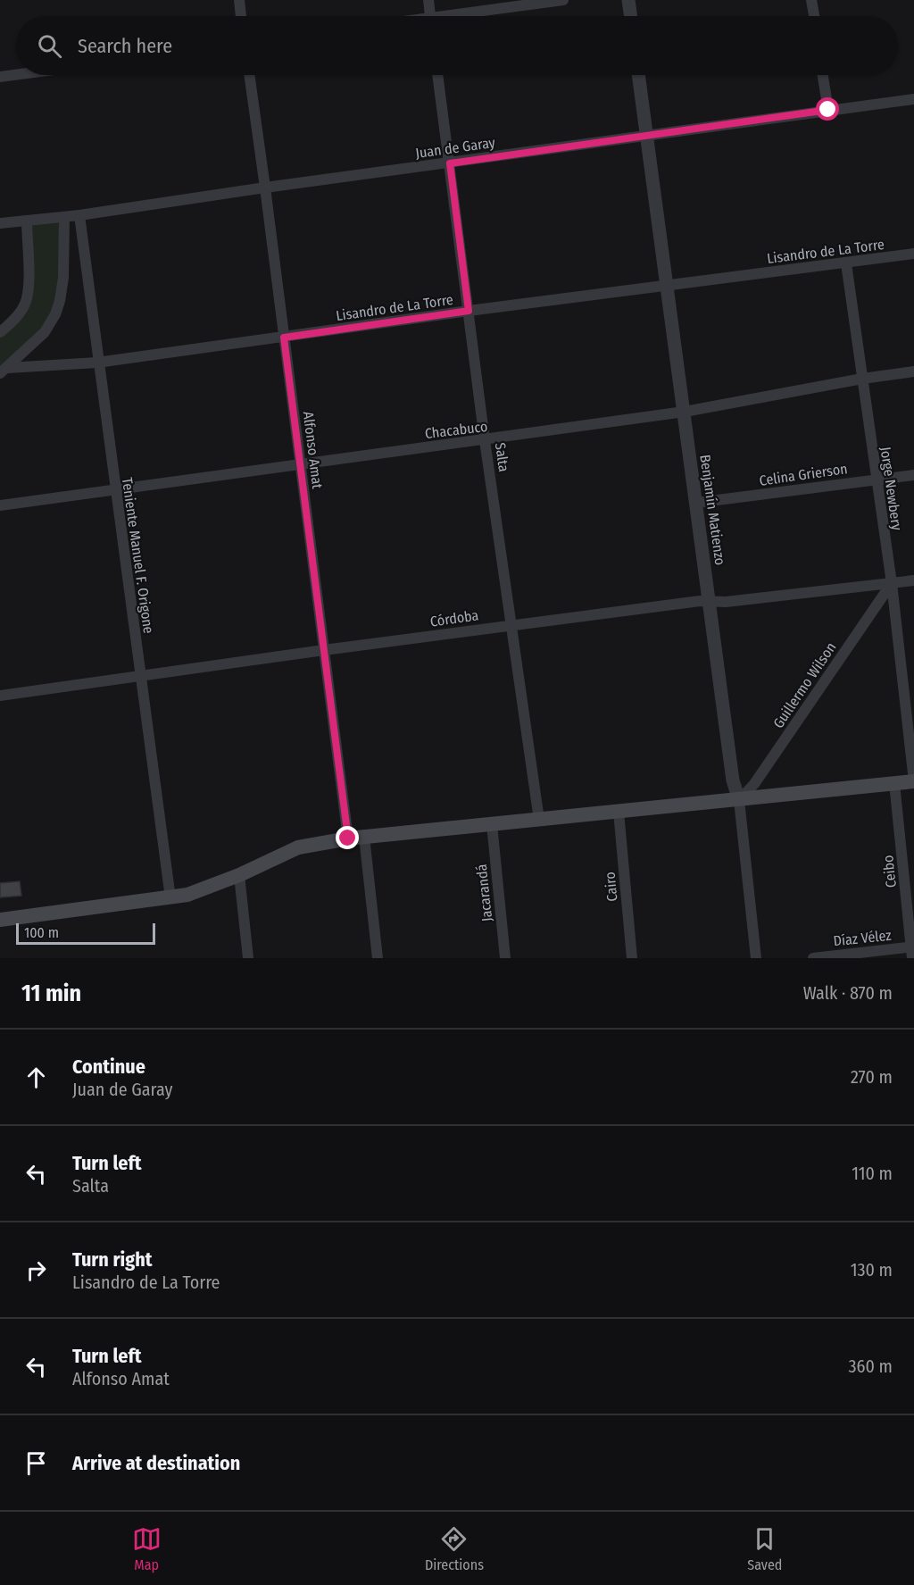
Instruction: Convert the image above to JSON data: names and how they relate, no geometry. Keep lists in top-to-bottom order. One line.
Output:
{"streets":{"street":["Juan de Garay","Lisandro de La Torre","Chacabuco","Alfonso Amat","Salta","Celina Grierson","Jorge Newbery","Benjamín Matienzo","Teniente Manuel F. Origone","Córdoba","Guillermo Wilson","Ceibo","Cairo","Jacarandá","Díaz Vélez"]},"crossings":[["Juan de Garay","Alfonso Amat"],["Juan de Garay","Salta"],["Juan de Garay","Benjamín Matienzo"],["Juan de Garay","Teniente Manuel F. Origone"],["Lisandro de La Torre","Alfonso Amat"],["Lisandro de La Torre","Salta"],["Lisandro de La Torre","Jorge Newbery"],["Lisandro de La Torre","Benjamín Matienzo"],["Lisandro de La Torre","Teniente Manuel F. Origone"],["Chacabuco","Alfonso Amat"],["Chacabuco","Salta"],["Chacabuco","Jorge Newbery"],["Chacabuco","Benjamín Matienzo"],["Chacabuco","Teniente Manuel F. Origone"],["Alfonso Amat","Córdoba"],["Salta","Córdoba"],["Celina Grierson","Jorge Newbery"],["Celina Grierson","Benjamín Matienzo"],["Jorge Newbery","Córdoba"],["Jorge Newbery","Guillermo Wilson"],["Benjamín Matienzo","Córdoba"],["Benjamín Matienzo","Guillermo Wilson"],["Teniente Manuel F. Origone","Córdoba"],["Córdoba","Guillermo Wilson"],["Ceibo","Díaz Vélez"]],"scale_bar":"100 m","page":{"search":"Search here","scale":"100 m","heading":["11 min","Walk · 870 m"],"list":[["Continue","Juan de Garay","270 m"],["Turn left","Salta","110 m"],["Turn right","Lisandro de La Torre","130 m"],["Turn left","Alfonso Amat","360 m"],"Arrive at destination"],"nav":["Map","Directions","Saved"]}}
